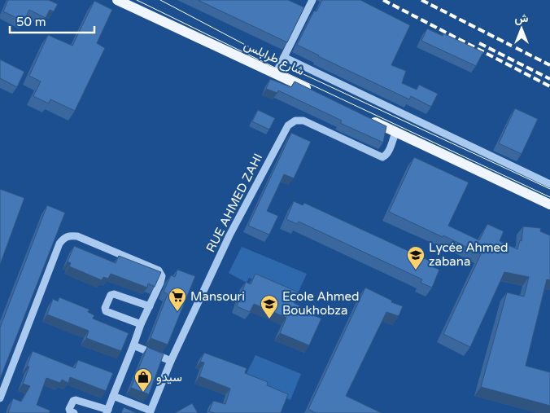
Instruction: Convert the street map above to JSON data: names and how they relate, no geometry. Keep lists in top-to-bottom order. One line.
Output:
{"streets":{"main road":["شارع طرابلس"],"street":["RUE AHMED ZAHI"]},"places":{"school or university":["Lycée Ahmed zabana","Ecole Ahmed Boukhobza"],"supermarket":["Mansouri"],"shop":["سيدو"]},"scale_bar":"50 m","north":"top"}
